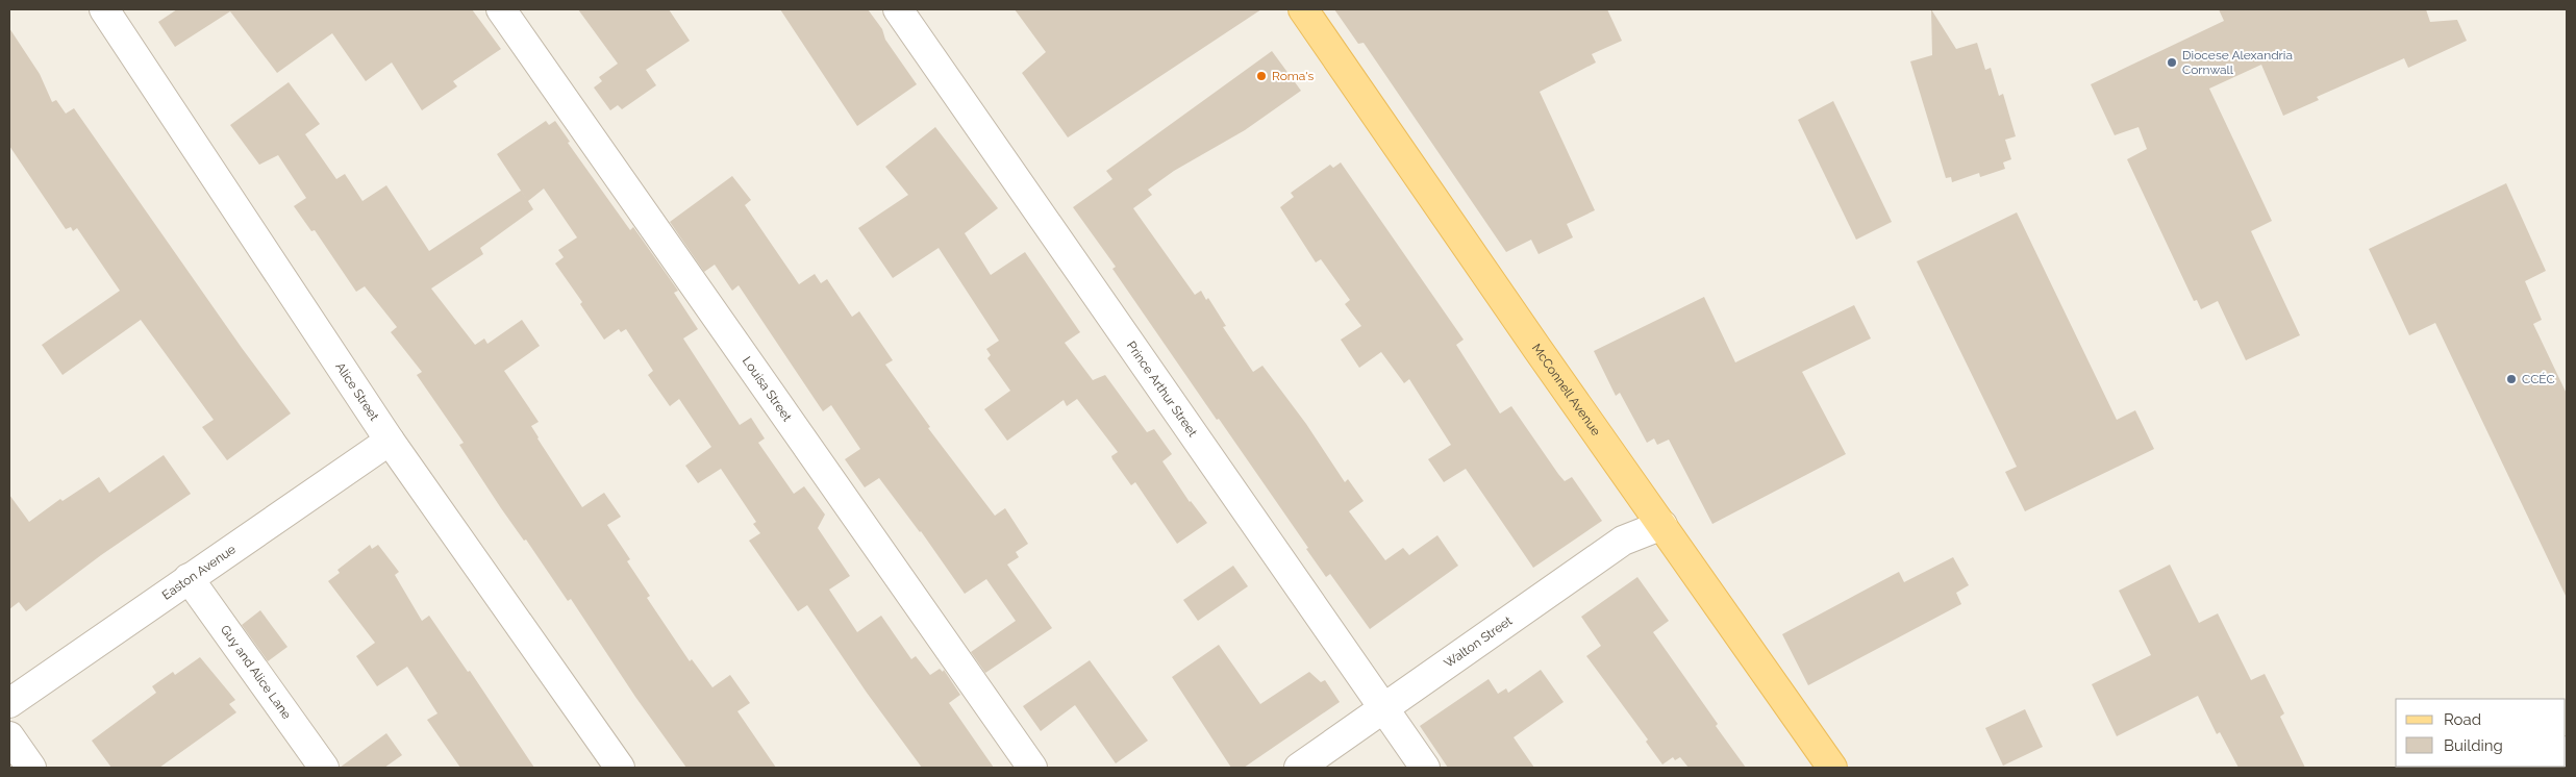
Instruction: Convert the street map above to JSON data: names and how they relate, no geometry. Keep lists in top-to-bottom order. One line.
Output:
{"streets":{"main road":["McConnell Avenue"],"street":["Louisa Street","Prince Arthur Street","Alice Street","Easton Avenue","Walton Street","Guy and Alice Lane"]},"crossings":[["Prince Arthur Street","Walton Street"],["McConnell Avenue","Walton Street"],["Alice Street","Easton Avenue"],["Easton Avenue","Guy and Alice Lane"]],"places":["Diocese Alexandria Cornwall","Roma's","CCÉC"],"legend":["Road","Building"]}
